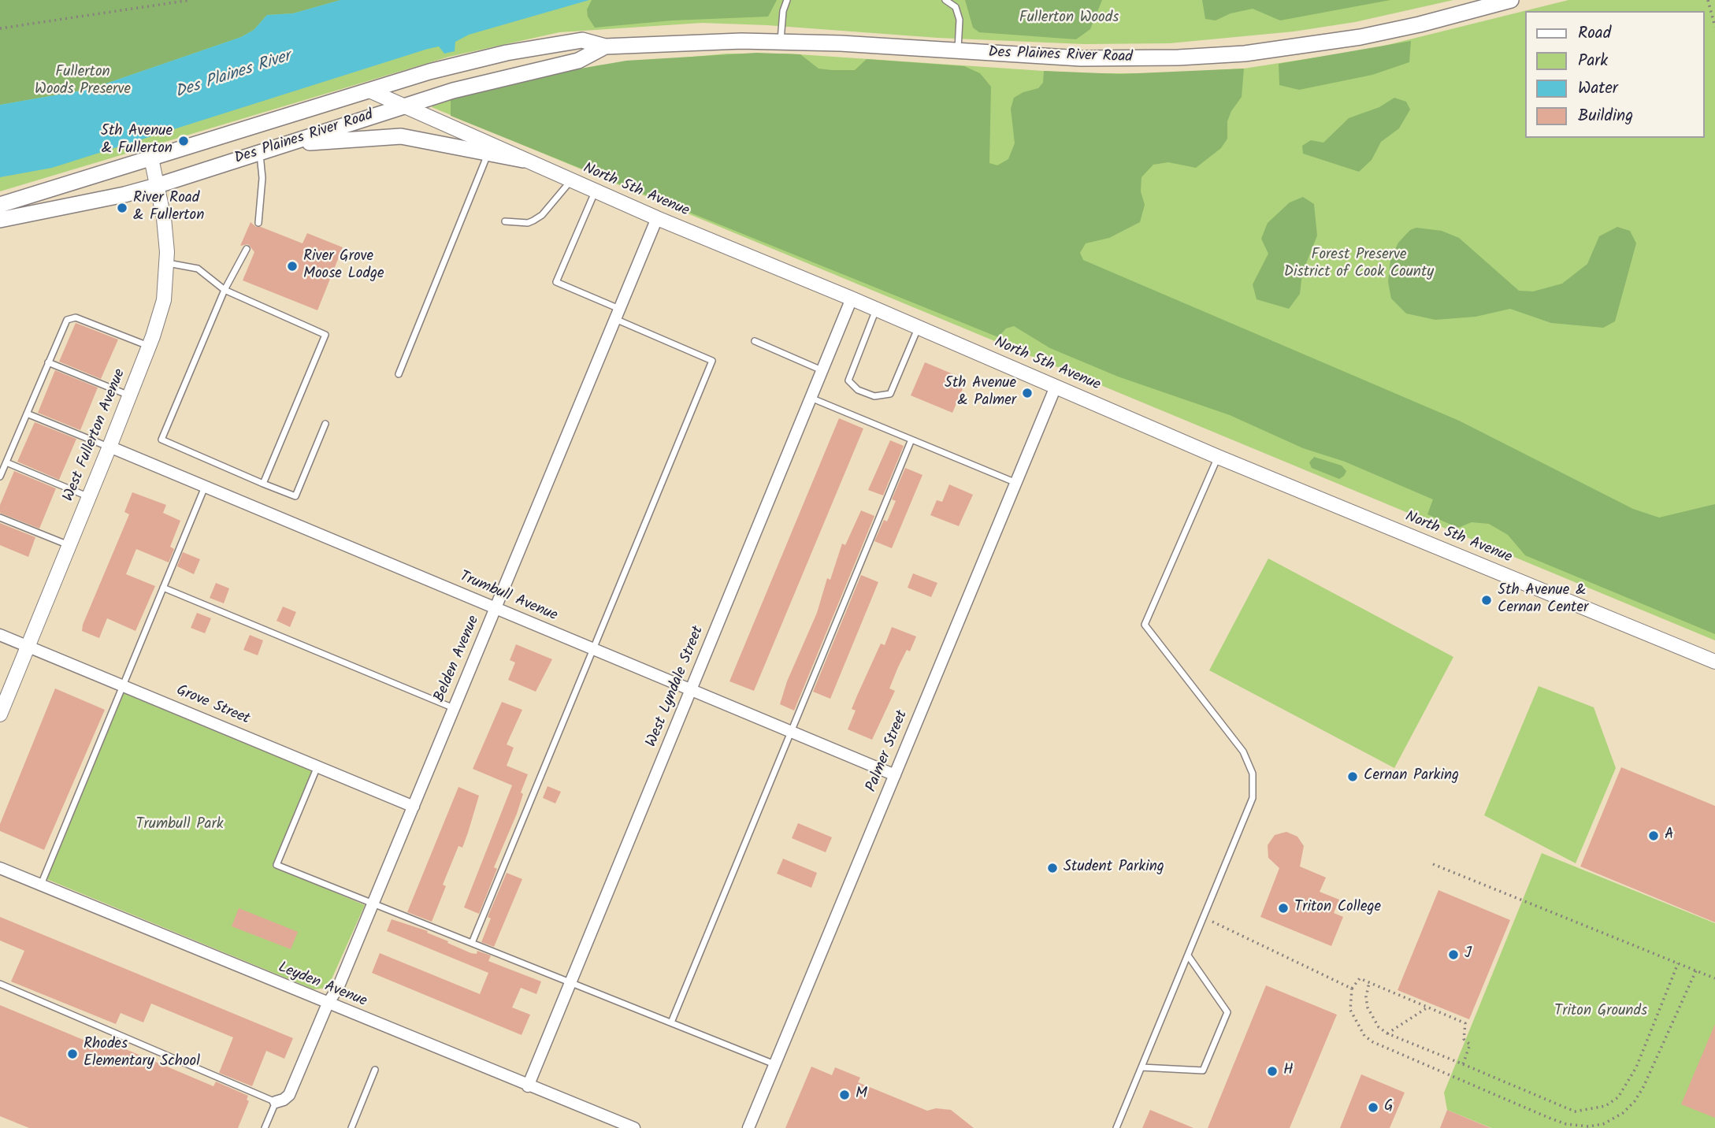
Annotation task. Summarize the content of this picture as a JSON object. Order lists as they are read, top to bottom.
{
  "streets": {
    "main road": ["Des Plaines River Road"],
    "street": [
      "North 5th Avenue",
      "West Fullerton Avenue",
      "Trumbull Avenue",
      "Belden Avenue",
      "West Lyndale Street",
      "Grove Street",
      "Palmer Street",
      "Leyden Avenue"
    ]
  },
  "crossings": [
    ["Des Plaines River Road", "West Fullerton Avenue"],
    ["North 5th Avenue", "Belden Avenue"],
    ["North 5th Avenue", "West Lyndale Street"],
    ["North 5th Avenue", "Palmer Street"],
    ["West Fullerton Avenue", "Trumbull Avenue"],
    ["West Fullerton Avenue", "Grove Street"],
    ["Trumbull Avenue", "Belden Avenue"],
    ["Trumbull Avenue", "West Lyndale Street"],
    ["Trumbull Avenue", "Palmer Street"],
    ["Belden Avenue", "Grove Street"],
    ["Belden Avenue", "Leyden Avenue"],
    ["West Lyndale Street", "Leyden Avenue"]
  ],
  "water": ["Des Plaines River"],
  "parks": [
    "Fullerton Woods",
    "Fullerton Woods Preserve",
    "Forest Preserve District of Cook County",
    "Trumbull Park",
    "Triton Grounds"
  ],
  "places": [
    "5th Avenue & Fullerton",
    "River Road & Fullerton",
    "River Grove Moose Lodge",
    "5th Avenue & Palmer",
    "5th Avenue & Cernan Center",
    "Cernan Parking",
    "A",
    "Student Parking",
    "Triton College",
    "J",
    "Rhodes Elementary School",
    "H",
    "M",
    "G"
  ],
  "legend": [
    "Road",
    "Park",
    "Water",
    "Building"
  ]
}
